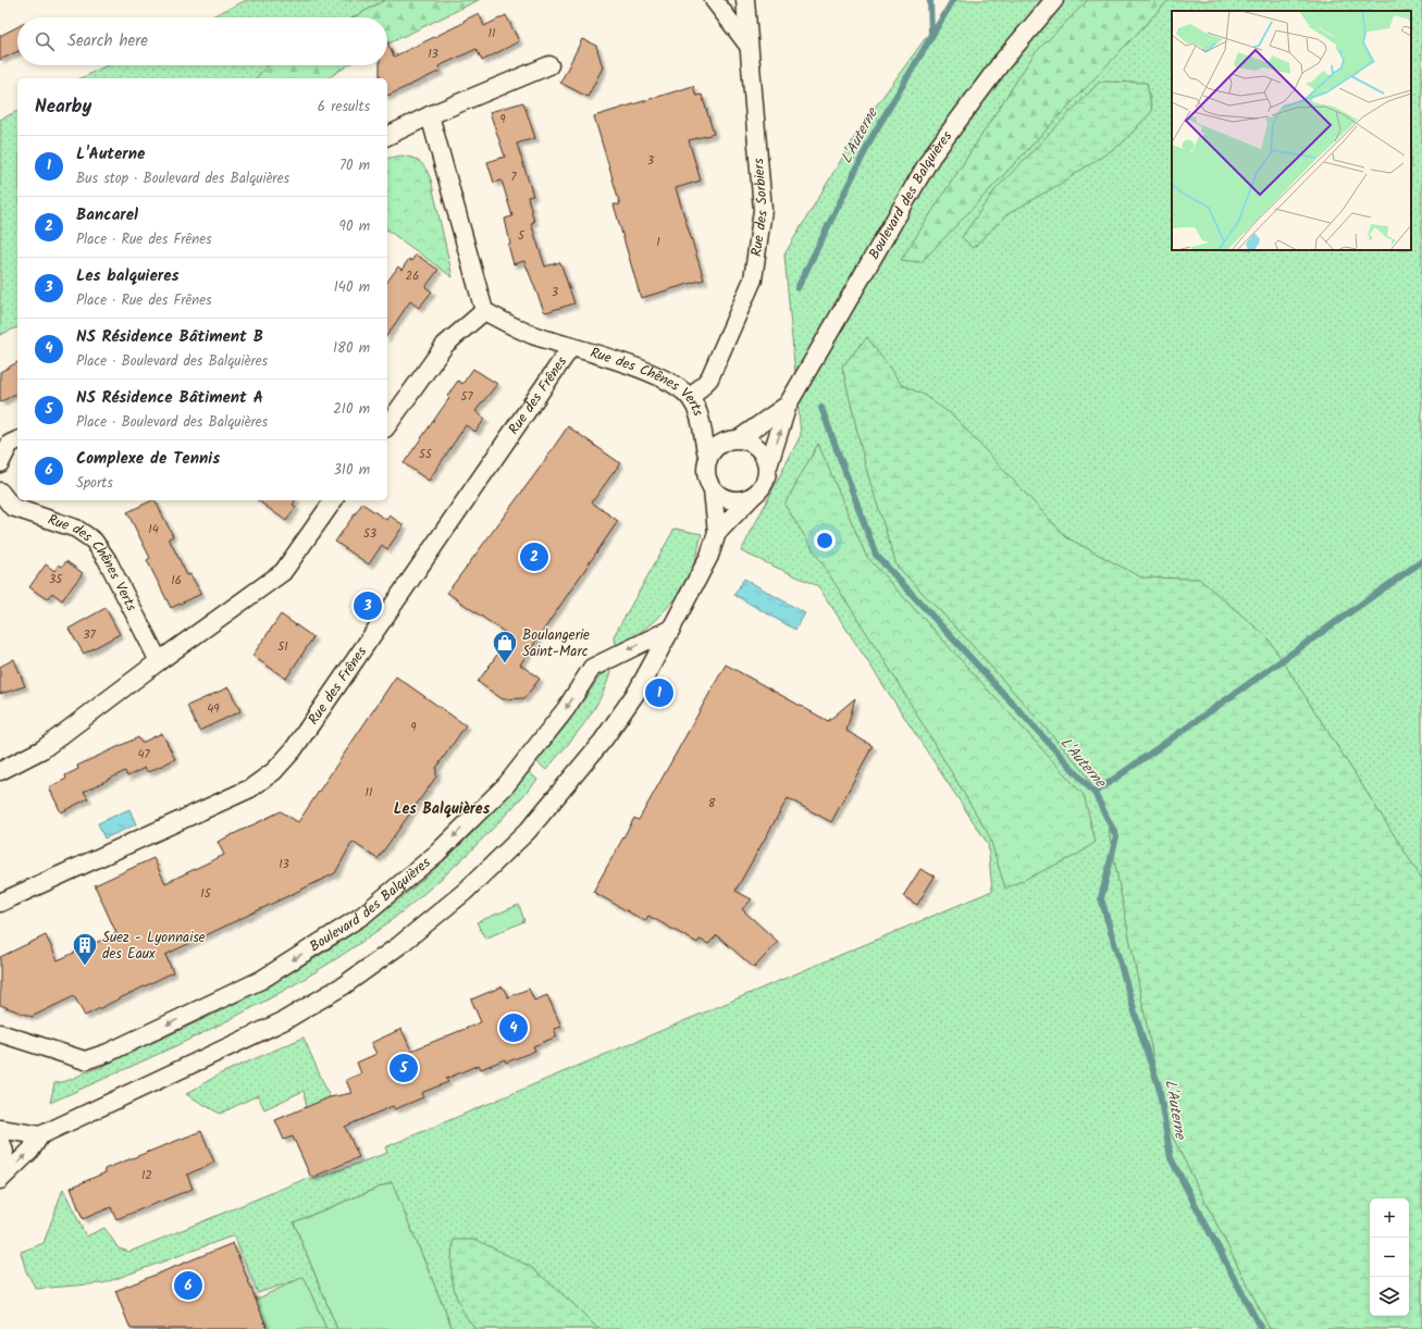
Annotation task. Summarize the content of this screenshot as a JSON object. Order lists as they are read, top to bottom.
{
  "streets": {
    "street": [
      "Boulevard des Balquières",
      "Rue des Sorbiers",
      "Rue des Chênes Verts",
      "Rue des Frênes"
    ]
  },
  "crossings": [
    ["Boulevard des Balquières", "Rue des Chênes Verts"],
    ["Rue des Sorbiers", "Rue des Chênes Verts"],
    ["Rue des Chênes Verts", "Rue des Frênes"]
  ],
  "districts": ["Les Balquières"],
  "water": ["L'Auterne"],
  "places": {
    "shop": ["Boulangerie Saint-Marc"],
    "building": ["Suez - Lyonnaise des Eaux"]
  },
  "house_numbers": [
    "11",
    "13",
    "9",
    "3",
    "7",
    "5",
    "1",
    "26",
    "3",
    "57",
    "55",
    "14",
    "53",
    "35",
    "16",
    "37",
    "51",
    "49",
    "9",
    "47",
    "11",
    "8",
    "13",
    "15",
    "12"
  ],
  "page": {
    "search": "Search here",
    "heading": ["Nearby", "6 results"],
    "list": [
      {
        "mark": "1",
        "name": "L'Auterne",
        "note": "Bus stop · Boulevard des Balquières",
        "value": "70 m"
      },
      {
        "mark": "2",
        "name": "Bancarel",
        "note": "Place · Rue des Frênes",
        "value": "90 m"
      },
      {
        "mark": "3",
        "name": "Les balquieres",
        "note": "Place · Rue des Frênes",
        "value": "140 m"
      },
      {
        "mark": "4",
        "name": "NS Résidence Bâtiment B",
        "note": "Place · Boulevard des Balquières",
        "value": "180 m"
      },
      {
        "mark": "5",
        "name": "NS Résidence Bâtiment A",
        "note": "Place · Boulevard des Balquières",
        "value": "210 m"
      },
      {
        "mark": "6",
        "name": "Complexe de Tennis",
        "note": "Sports",
        "value": "310 m"
      }
    ],
    "pins": [
      "2",
      "3",
      "1",
      "4",
      "5",
      "6"
    ],
    "map_buttons": ["+", "−"]
  }
}
